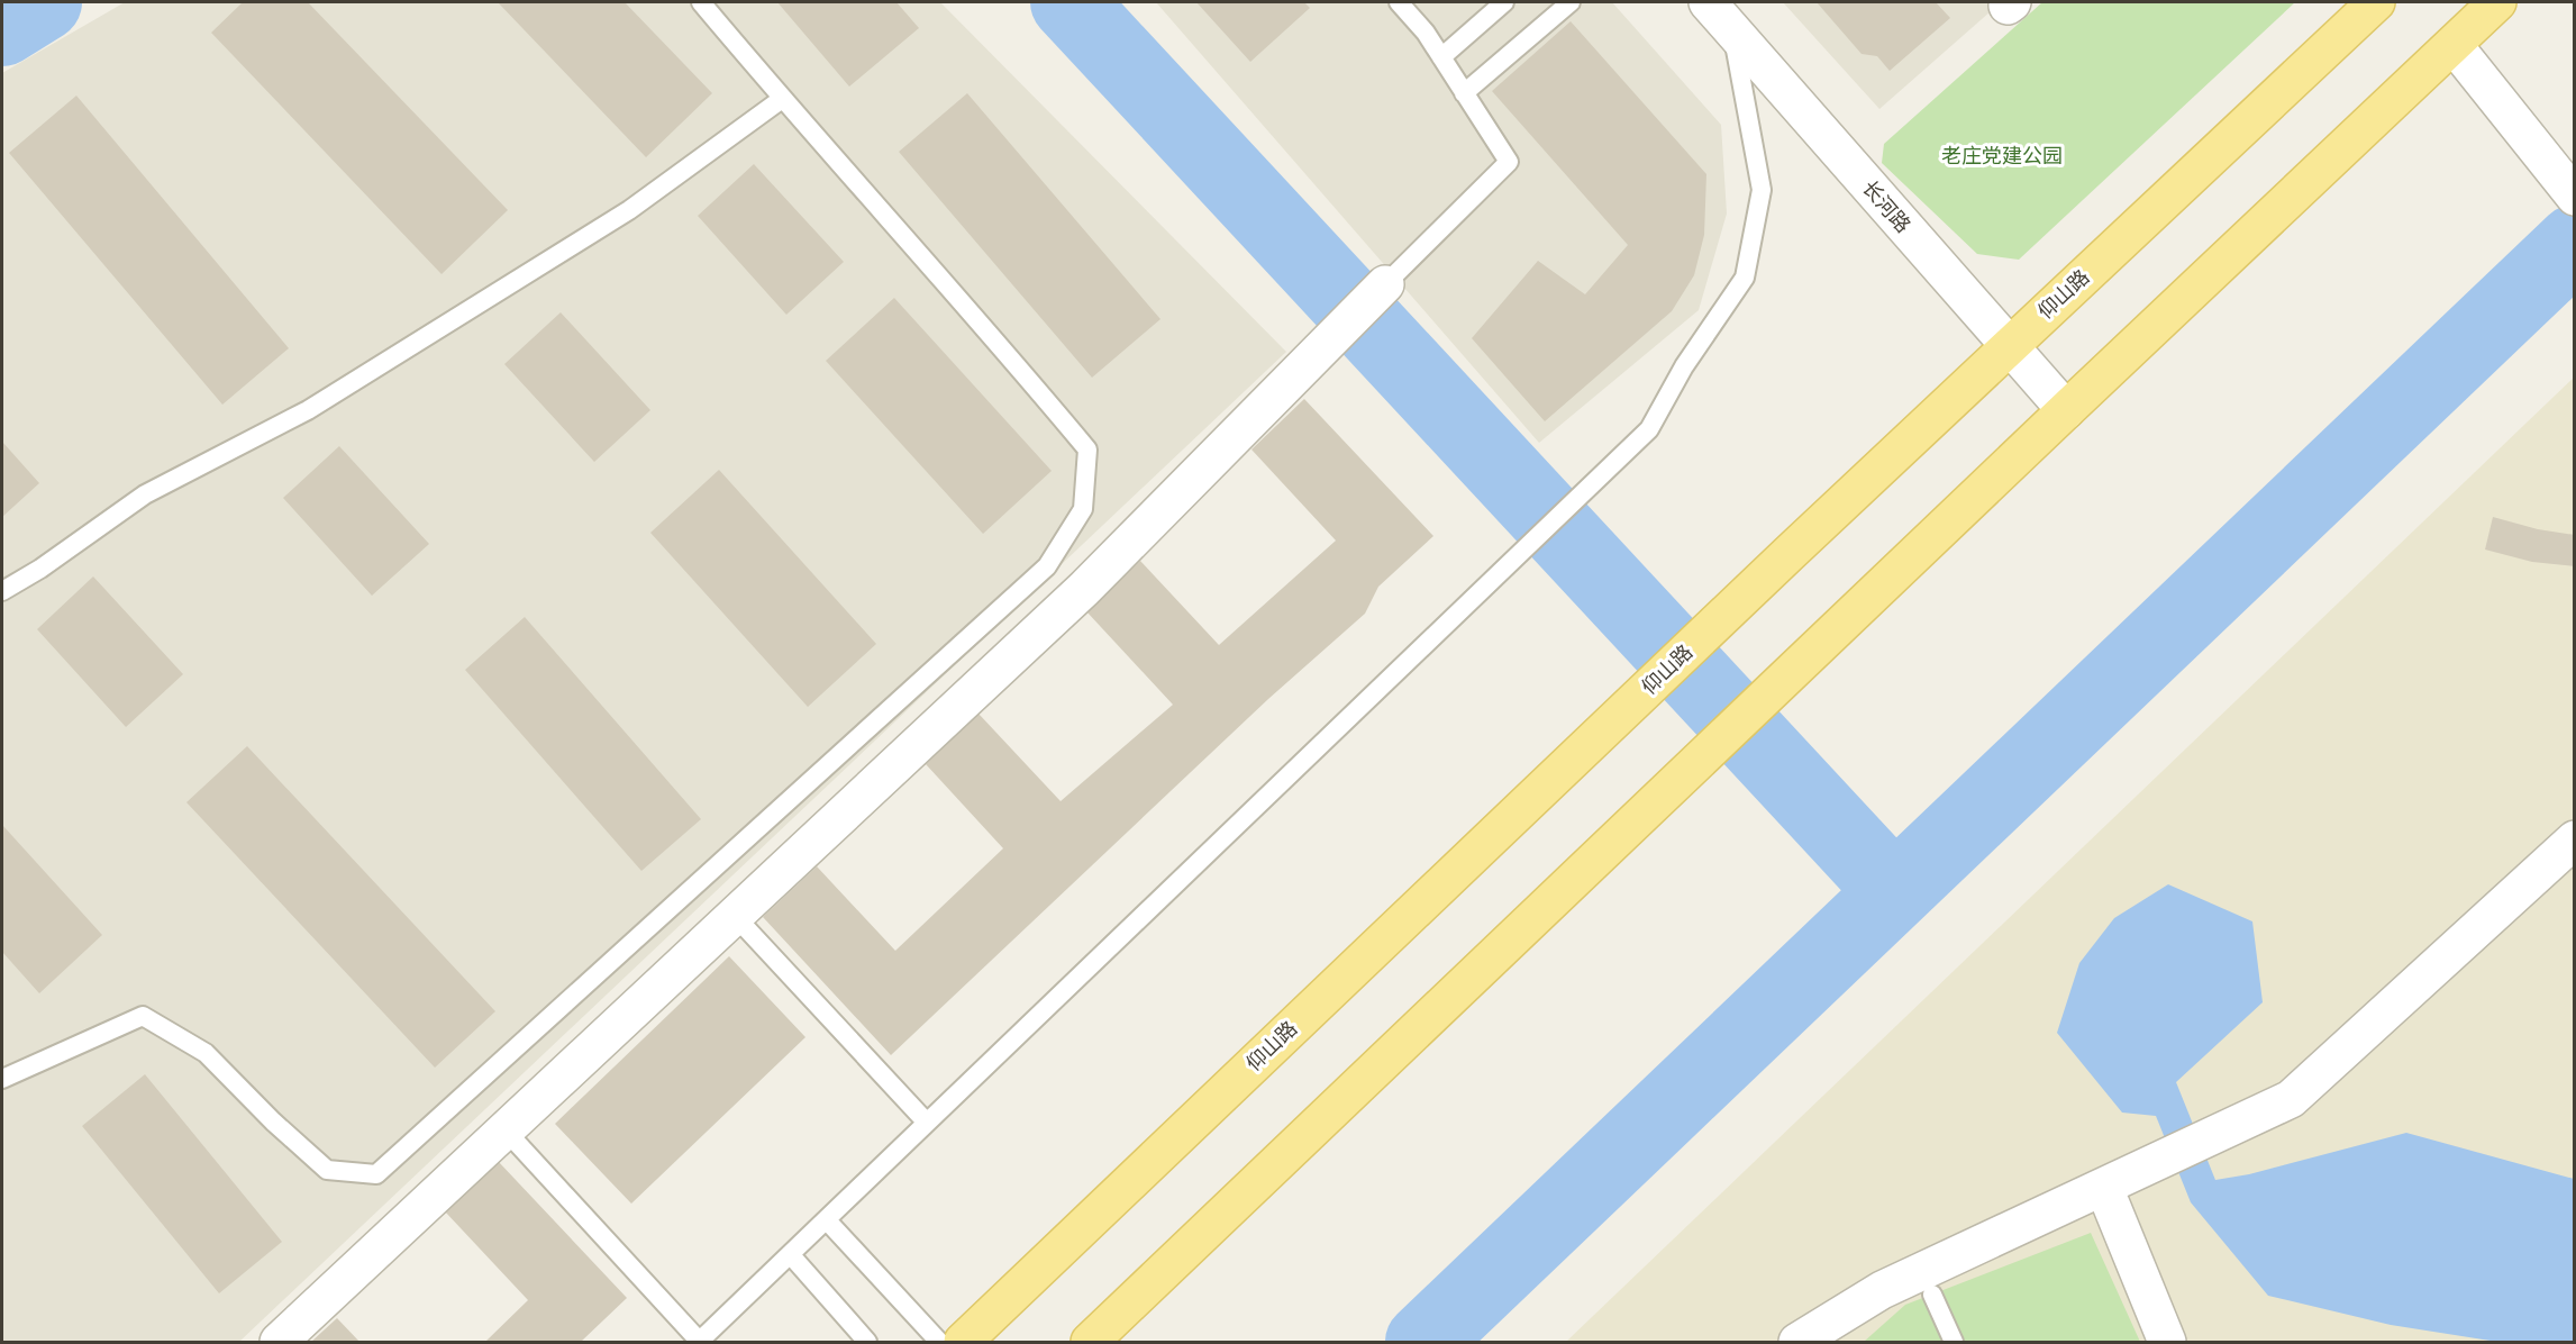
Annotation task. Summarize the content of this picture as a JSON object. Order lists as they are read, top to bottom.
{
  "streets": {
    "main road": ["仰山路"],
    "street": ["长河路"]
  },
  "crossings": [
    ["长河路", "仰山路"]
  ],
  "parks": ["老庄党建公园"]
}
